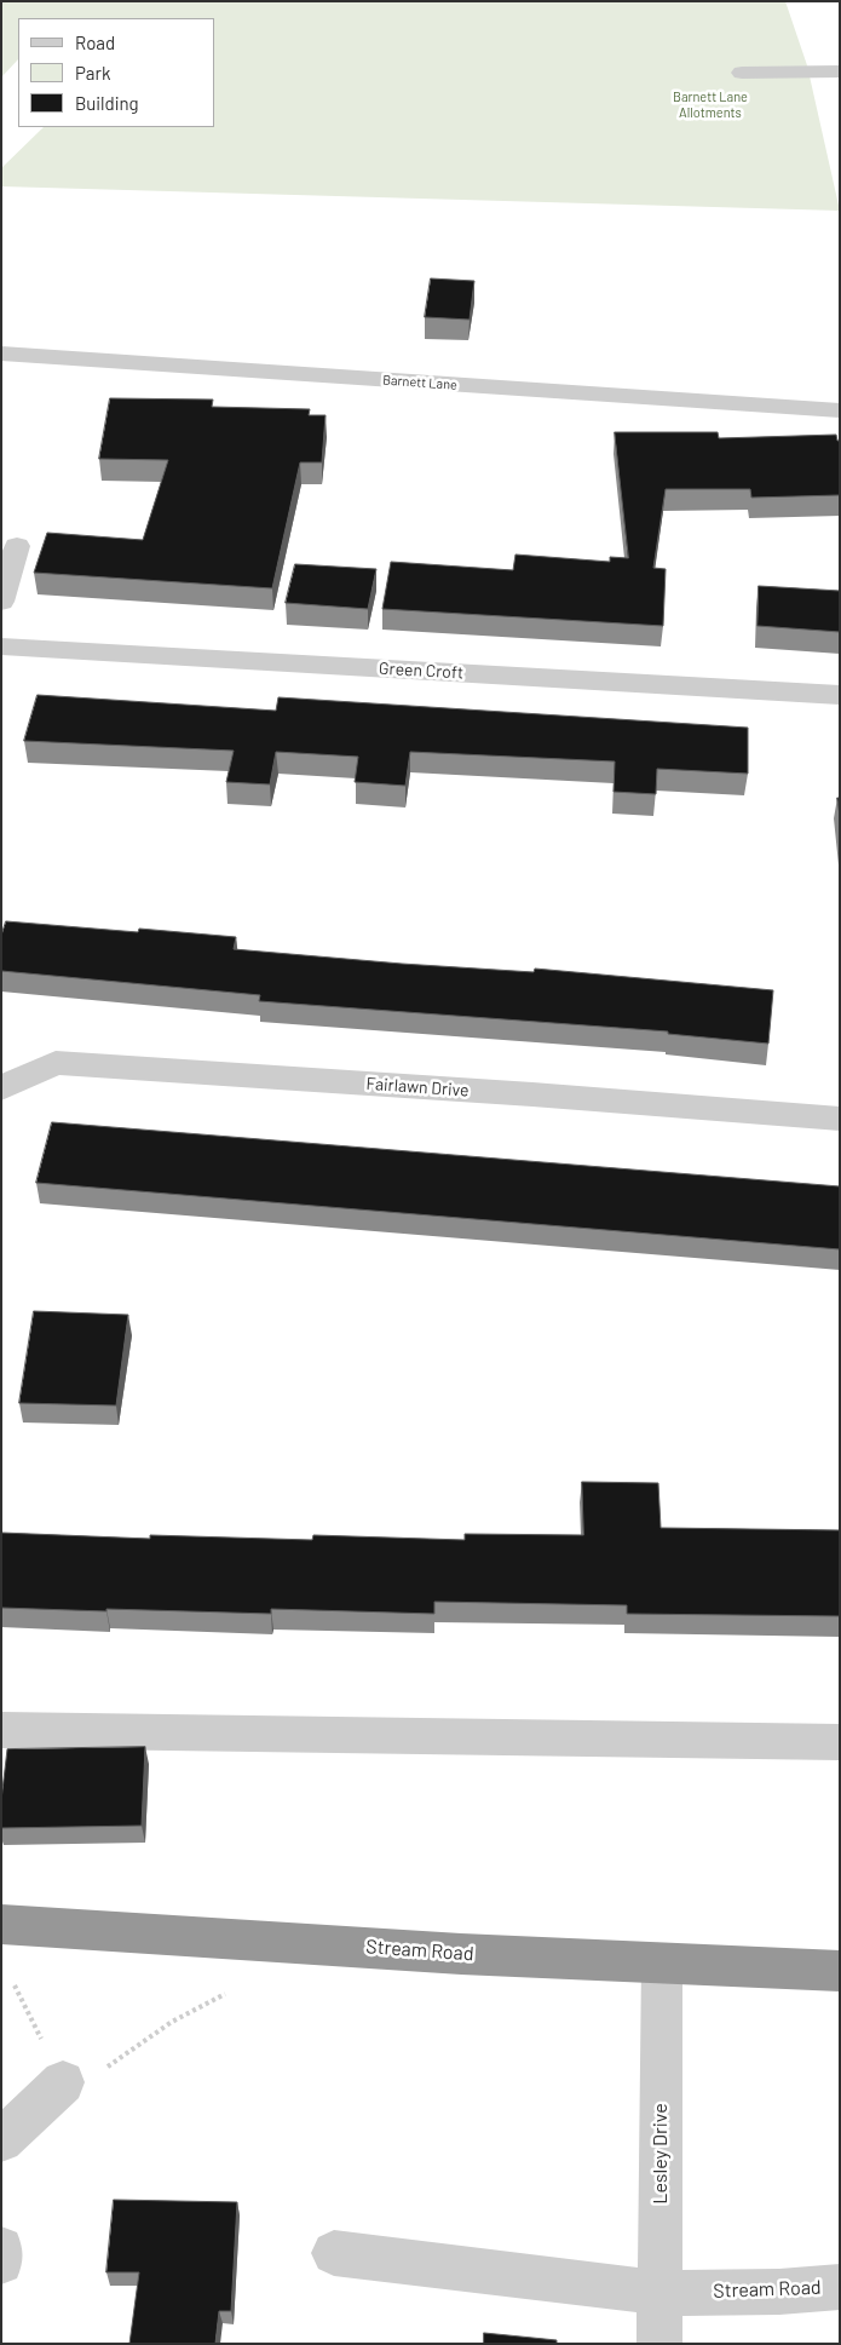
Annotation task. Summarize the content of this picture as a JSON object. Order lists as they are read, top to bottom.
{
  "streets": {
    "highway": ["Stream Road"],
    "street": [
      "Barnett Lane",
      "Green Croft",
      "Fairlawn Drive",
      "Lesley Drive"
    ]
  },
  "crossings": [
    ["Stream Road", "Lesley Drive"]
  ],
  "parks": ["Barnett Lane Allotments"],
  "legend": ["Road", "Park", "Building"]
}
